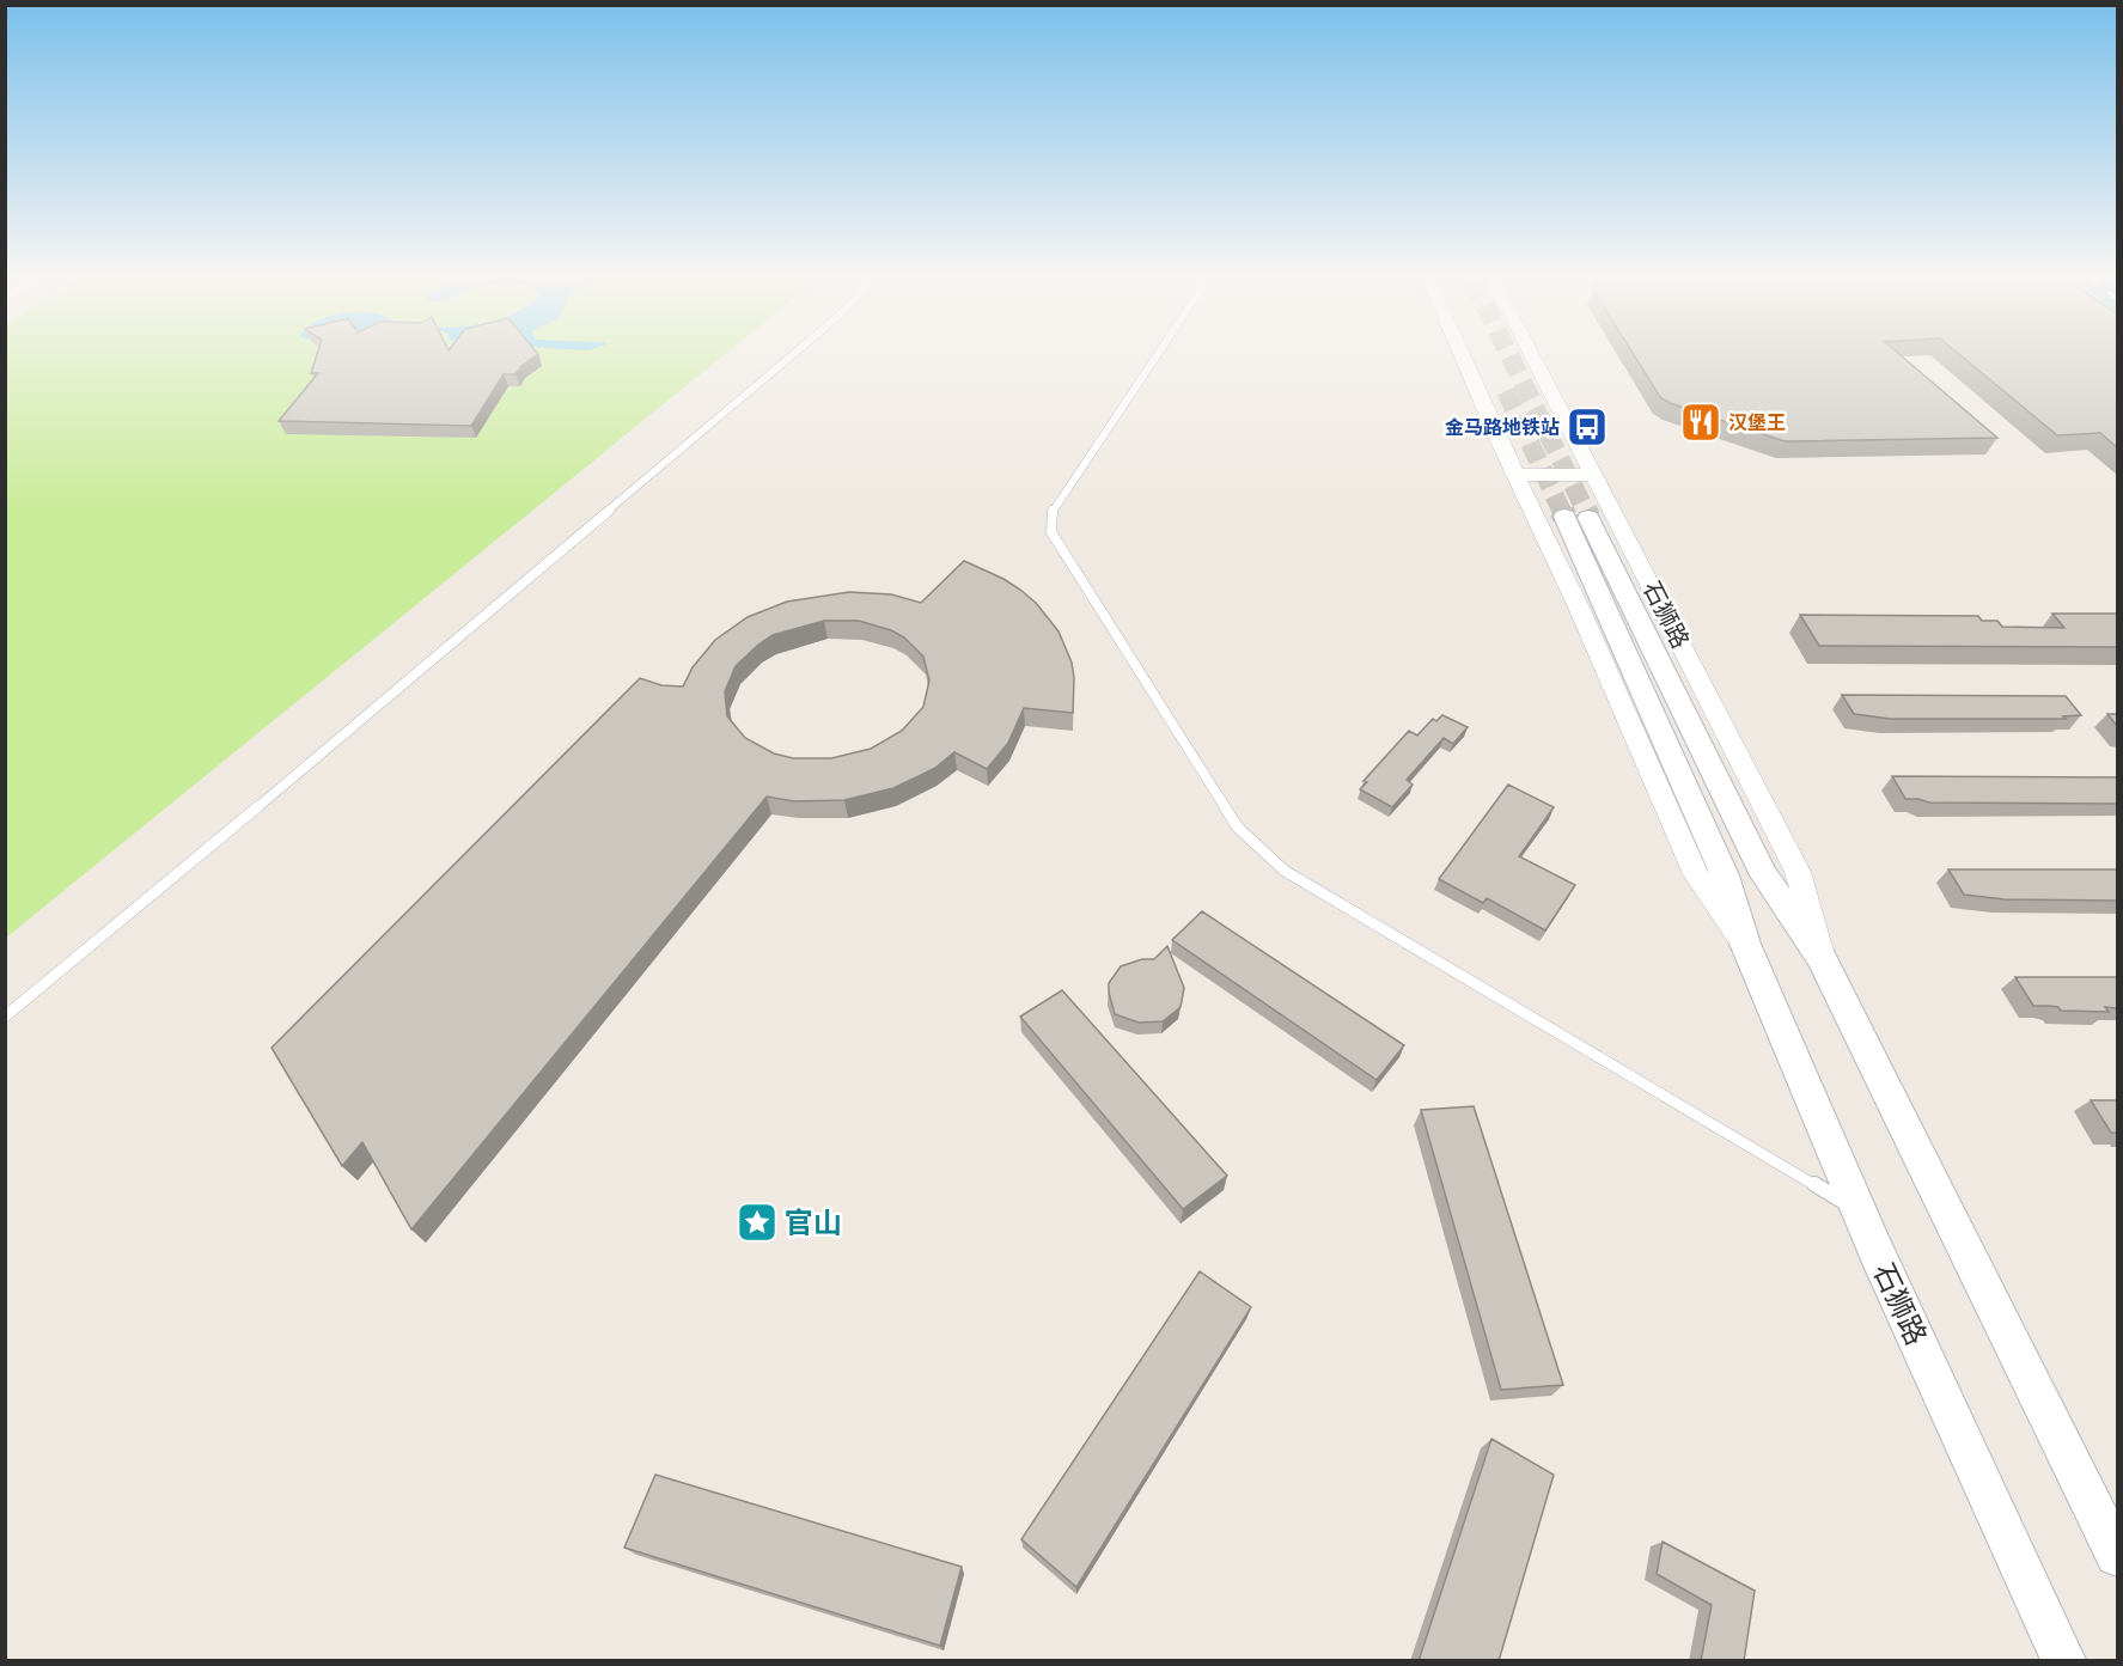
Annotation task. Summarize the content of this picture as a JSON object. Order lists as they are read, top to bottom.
{
  "streets": {
    "main road": ["石狮路"]
  },
  "places": {
    "restaurant": ["汉堡王"],
    "bus stop": ["金马路地铁站"],
    "place": ["官山"]
  }
}
